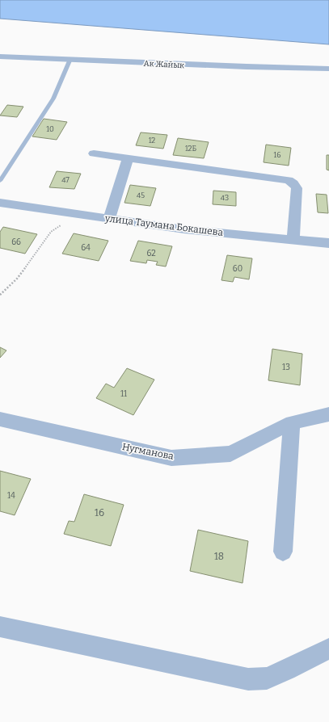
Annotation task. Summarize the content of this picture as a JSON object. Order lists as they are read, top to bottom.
{
  "streets": {
    "street": ["Ак Жайык", "улица Таумана Бокашева", "Нугманова"]
  },
  "house_numbers": [
    "10",
    "12",
    "12Б",
    "16",
    "47",
    "45",
    "43",
    "66",
    "64",
    "62",
    "60",
    "13",
    "11",
    "14",
    "16",
    "18"
  ]
}
